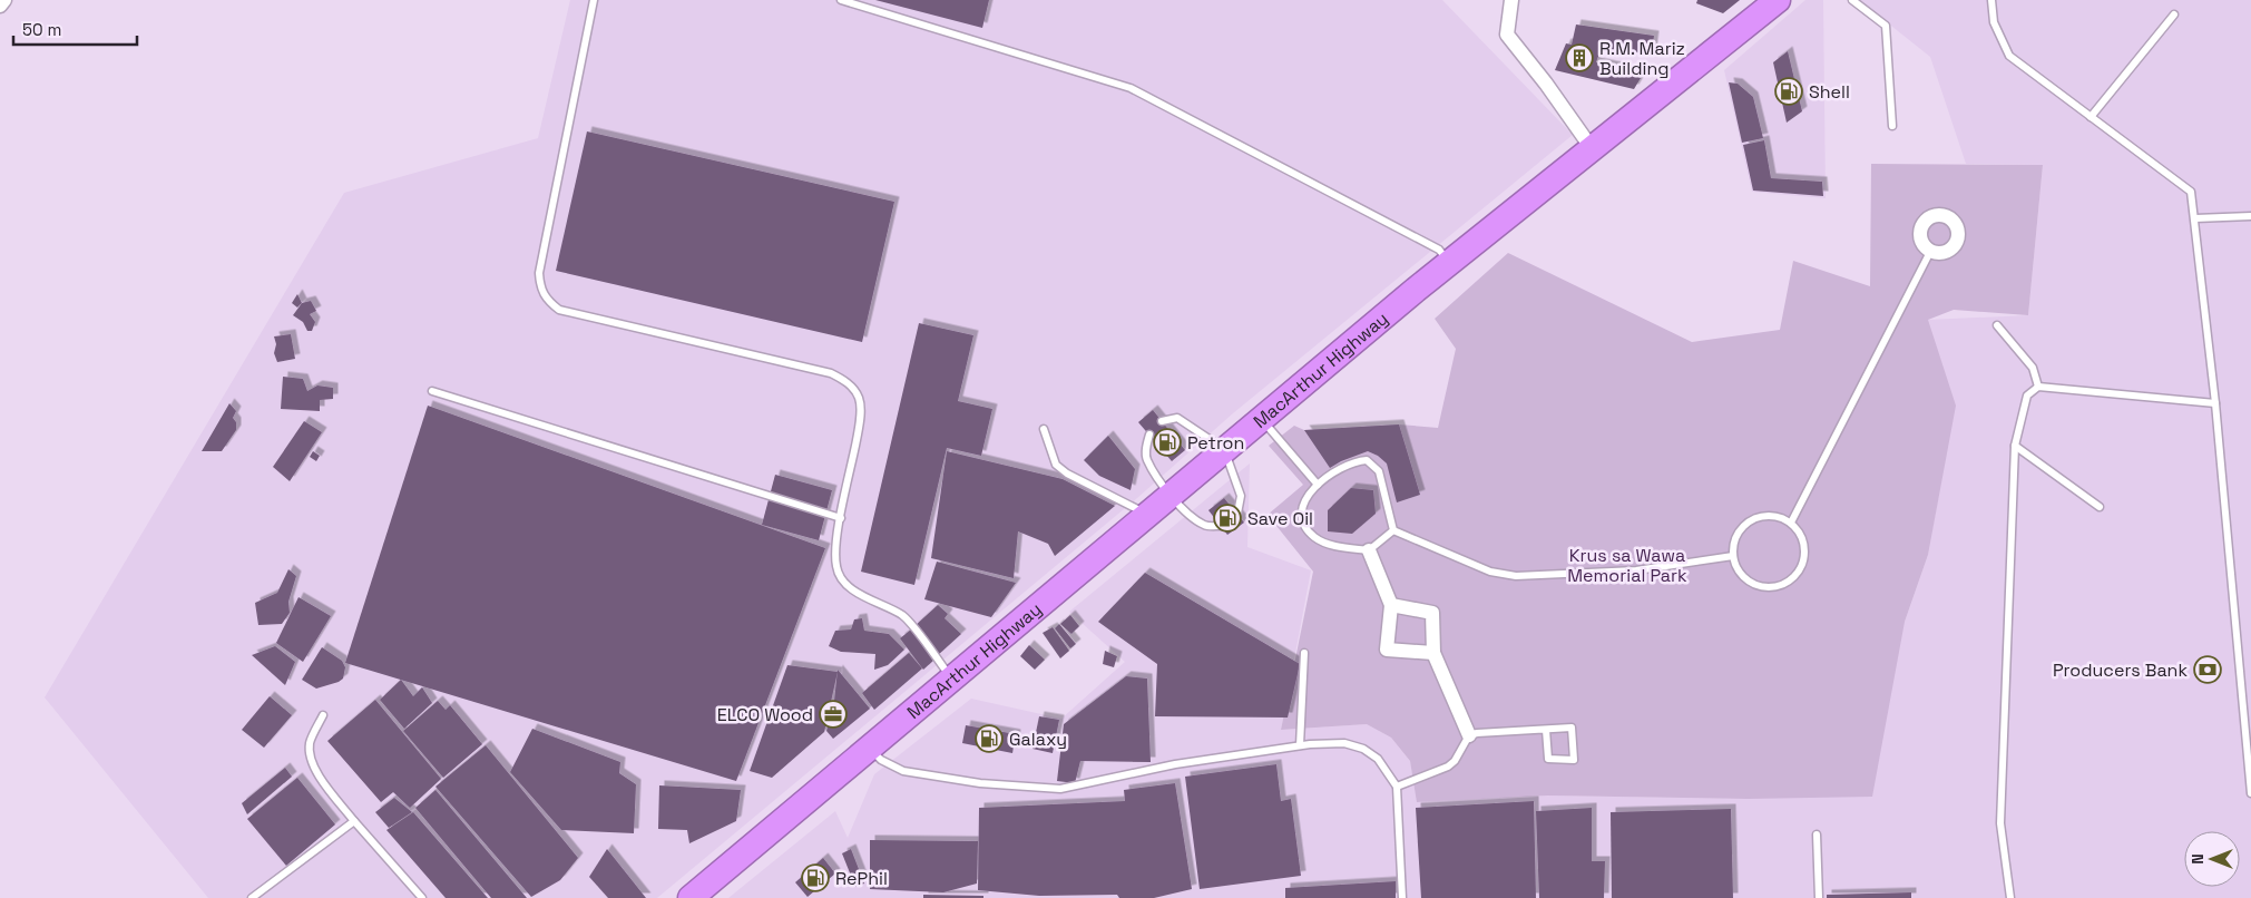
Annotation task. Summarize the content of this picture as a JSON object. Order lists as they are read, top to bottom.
{
  "streets": {
    "highway": ["MacArthur Highway"]
  },
  "parks": ["Krus sa Wawa Memorial Park"],
  "places": {
    "building": ["R.M. Mariz Building"],
    "fuel station": [
      "Shell",
      "Petron",
      "Save Oil",
      "Galaxy",
      "RePhil"
    ],
    "bank": ["Producers Bank"],
    "office": ["ELCO Wood"]
  },
  "scale_bar": "50 m",
  "north": "left"
}
